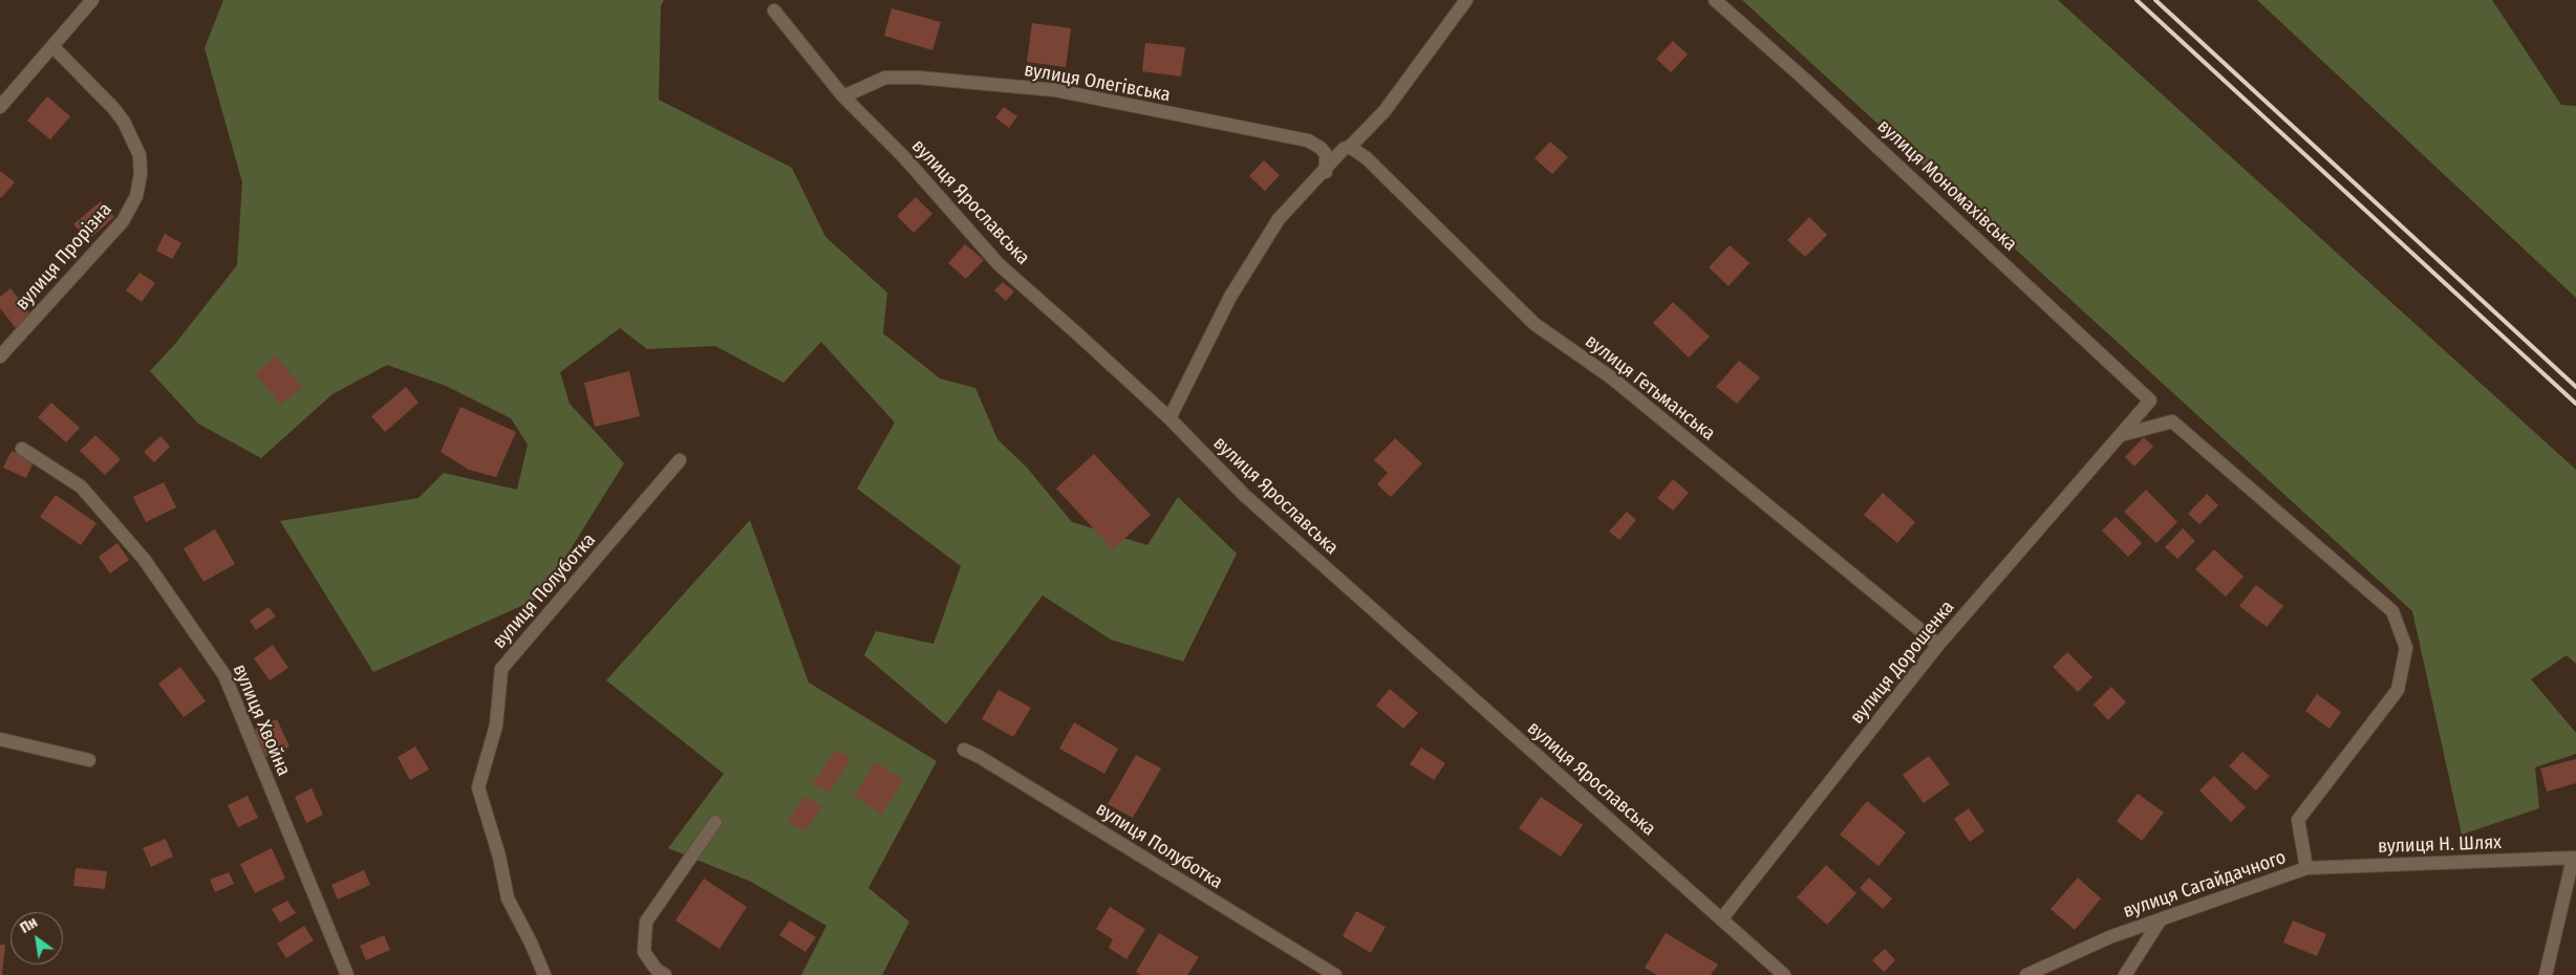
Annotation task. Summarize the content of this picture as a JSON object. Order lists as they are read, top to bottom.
{
  "streets": {
    "street": [
      "вулиця Олегівська",
      "вулиця Мономахівська",
      "вулиця Ярославська",
      "вулиця Прорізна",
      "вулиця Гетьманська",
      "вулиця Полуботка",
      "вулиця Дорошенка",
      "вулиця Хвойна",
      "вулиця Н. Шлях",
      "вулиця Сагайдачного"
    ]
  },
  "crossings": [
    ["вулиця Олегівська", "вулиця Ярославська"],
    ["вулиця Мономахівська", "вулиця Дорошенка"],
    ["вулиця Ярославська", "вулиця Дорошенка"],
    ["вулиця Гетьманська", "вулиця Дорошенка"],
    ["вулиця Дорошенка", "вулиця Сагайдачного"],
    ["вулиця Н. Шлях", "вулиця Сагайдачного"]
  ],
  "north": "top left"
}
